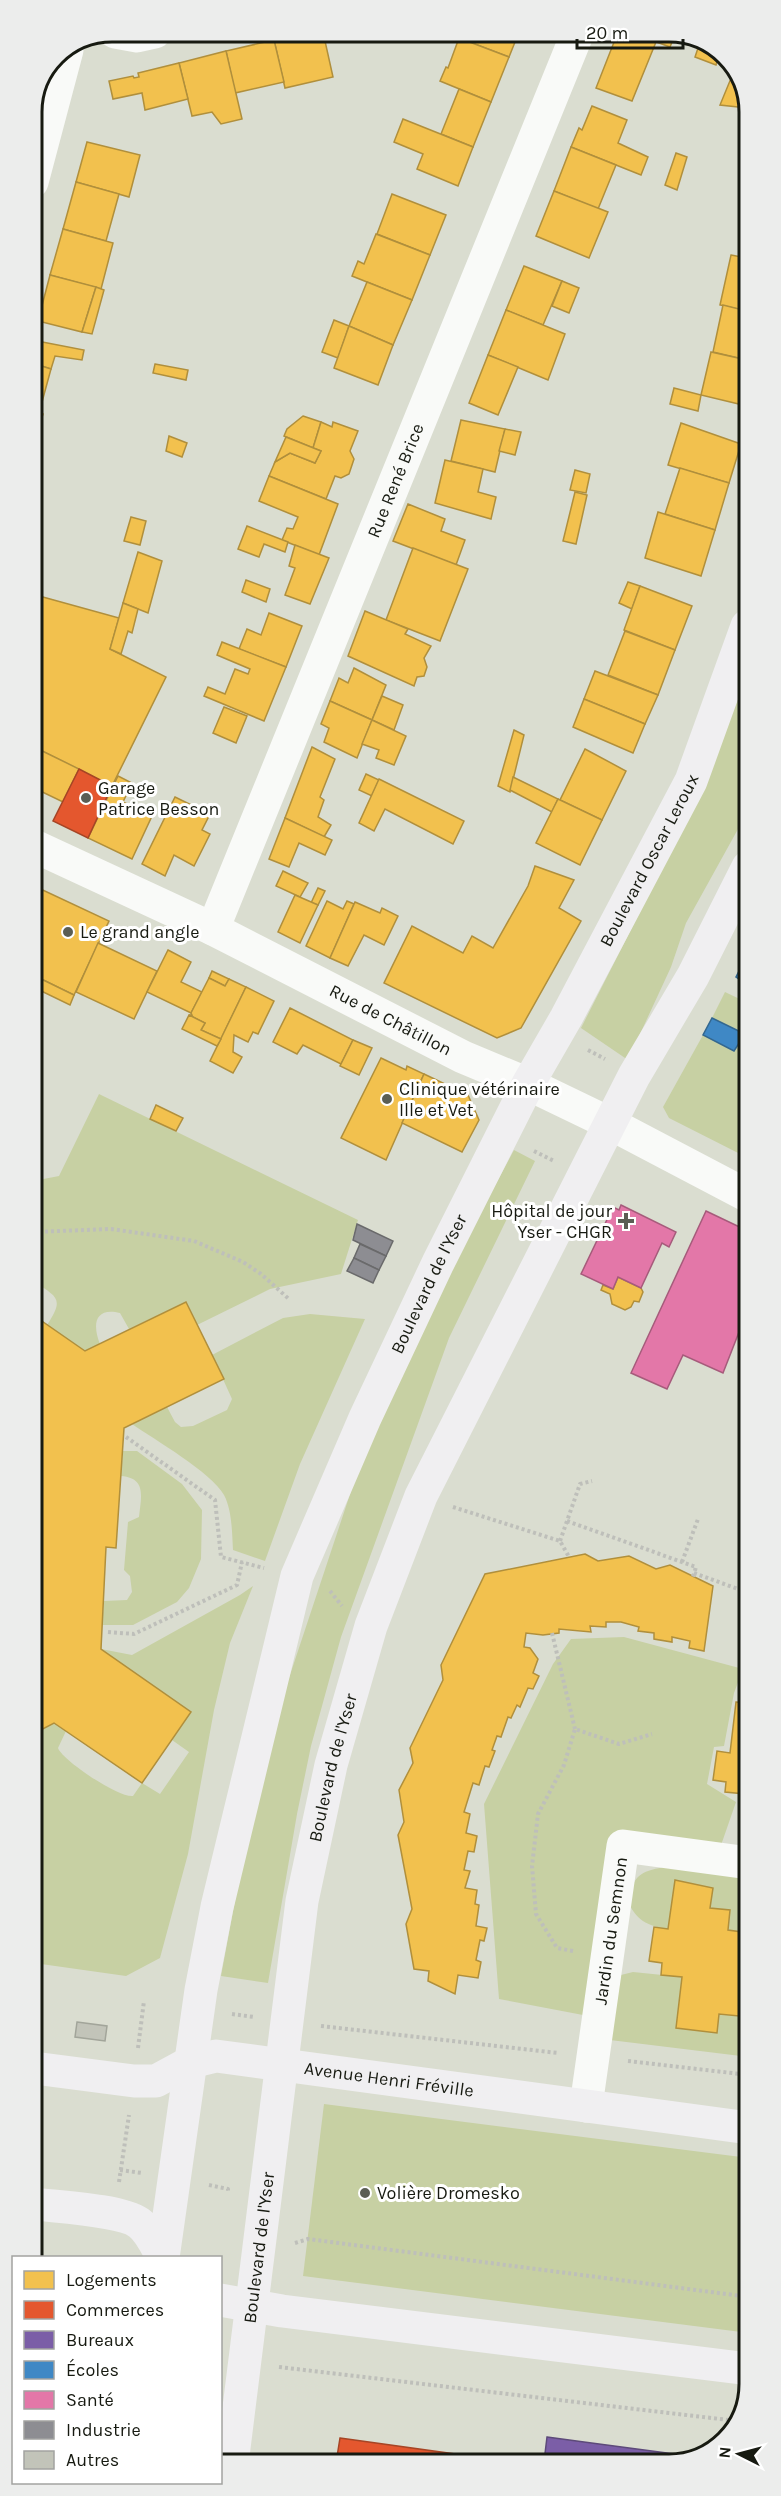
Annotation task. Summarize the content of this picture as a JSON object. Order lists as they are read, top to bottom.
{
  "streets": {
    "main road": ["Boulevard Oscar Leroux", "Boulevard de l'Yser", "Avenue Henri Fréville"],
    "street": ["Rue René Brice", "Rue de Châtillon", "Jardin du Semnon"]
  },
  "crossings": [
    ["Rue René Brice", "Rue de Châtillon"],
    ["Boulevard Oscar Leroux", "Rue de Châtillon"],
    ["Boulevard Oscar Leroux", "Boulevard de l'Yser"],
    ["Rue de Châtillon", "Boulevard de l'Yser"],
    ["Boulevard de l'Yser", "Avenue Henri Fréville"],
    ["Jardin du Semnon", "Avenue Henri Fréville"]
  ],
  "places": {
    "other": [
      "Garage Patrice Besson",
      "Le grand angle",
      "Clinique vétérinaire Ille et Vet",
      "Volière Dromesko"
    ],
    "health": ["Hôpital de jour Yser - CHGR"]
  },
  "legend": [
    "Logements",
    "Commerces",
    "Bureaux",
    "Écoles",
    "Santé",
    "Industrie",
    "Autres"
  ],
  "scale_bar": "20 m",
  "north": "left"
}
